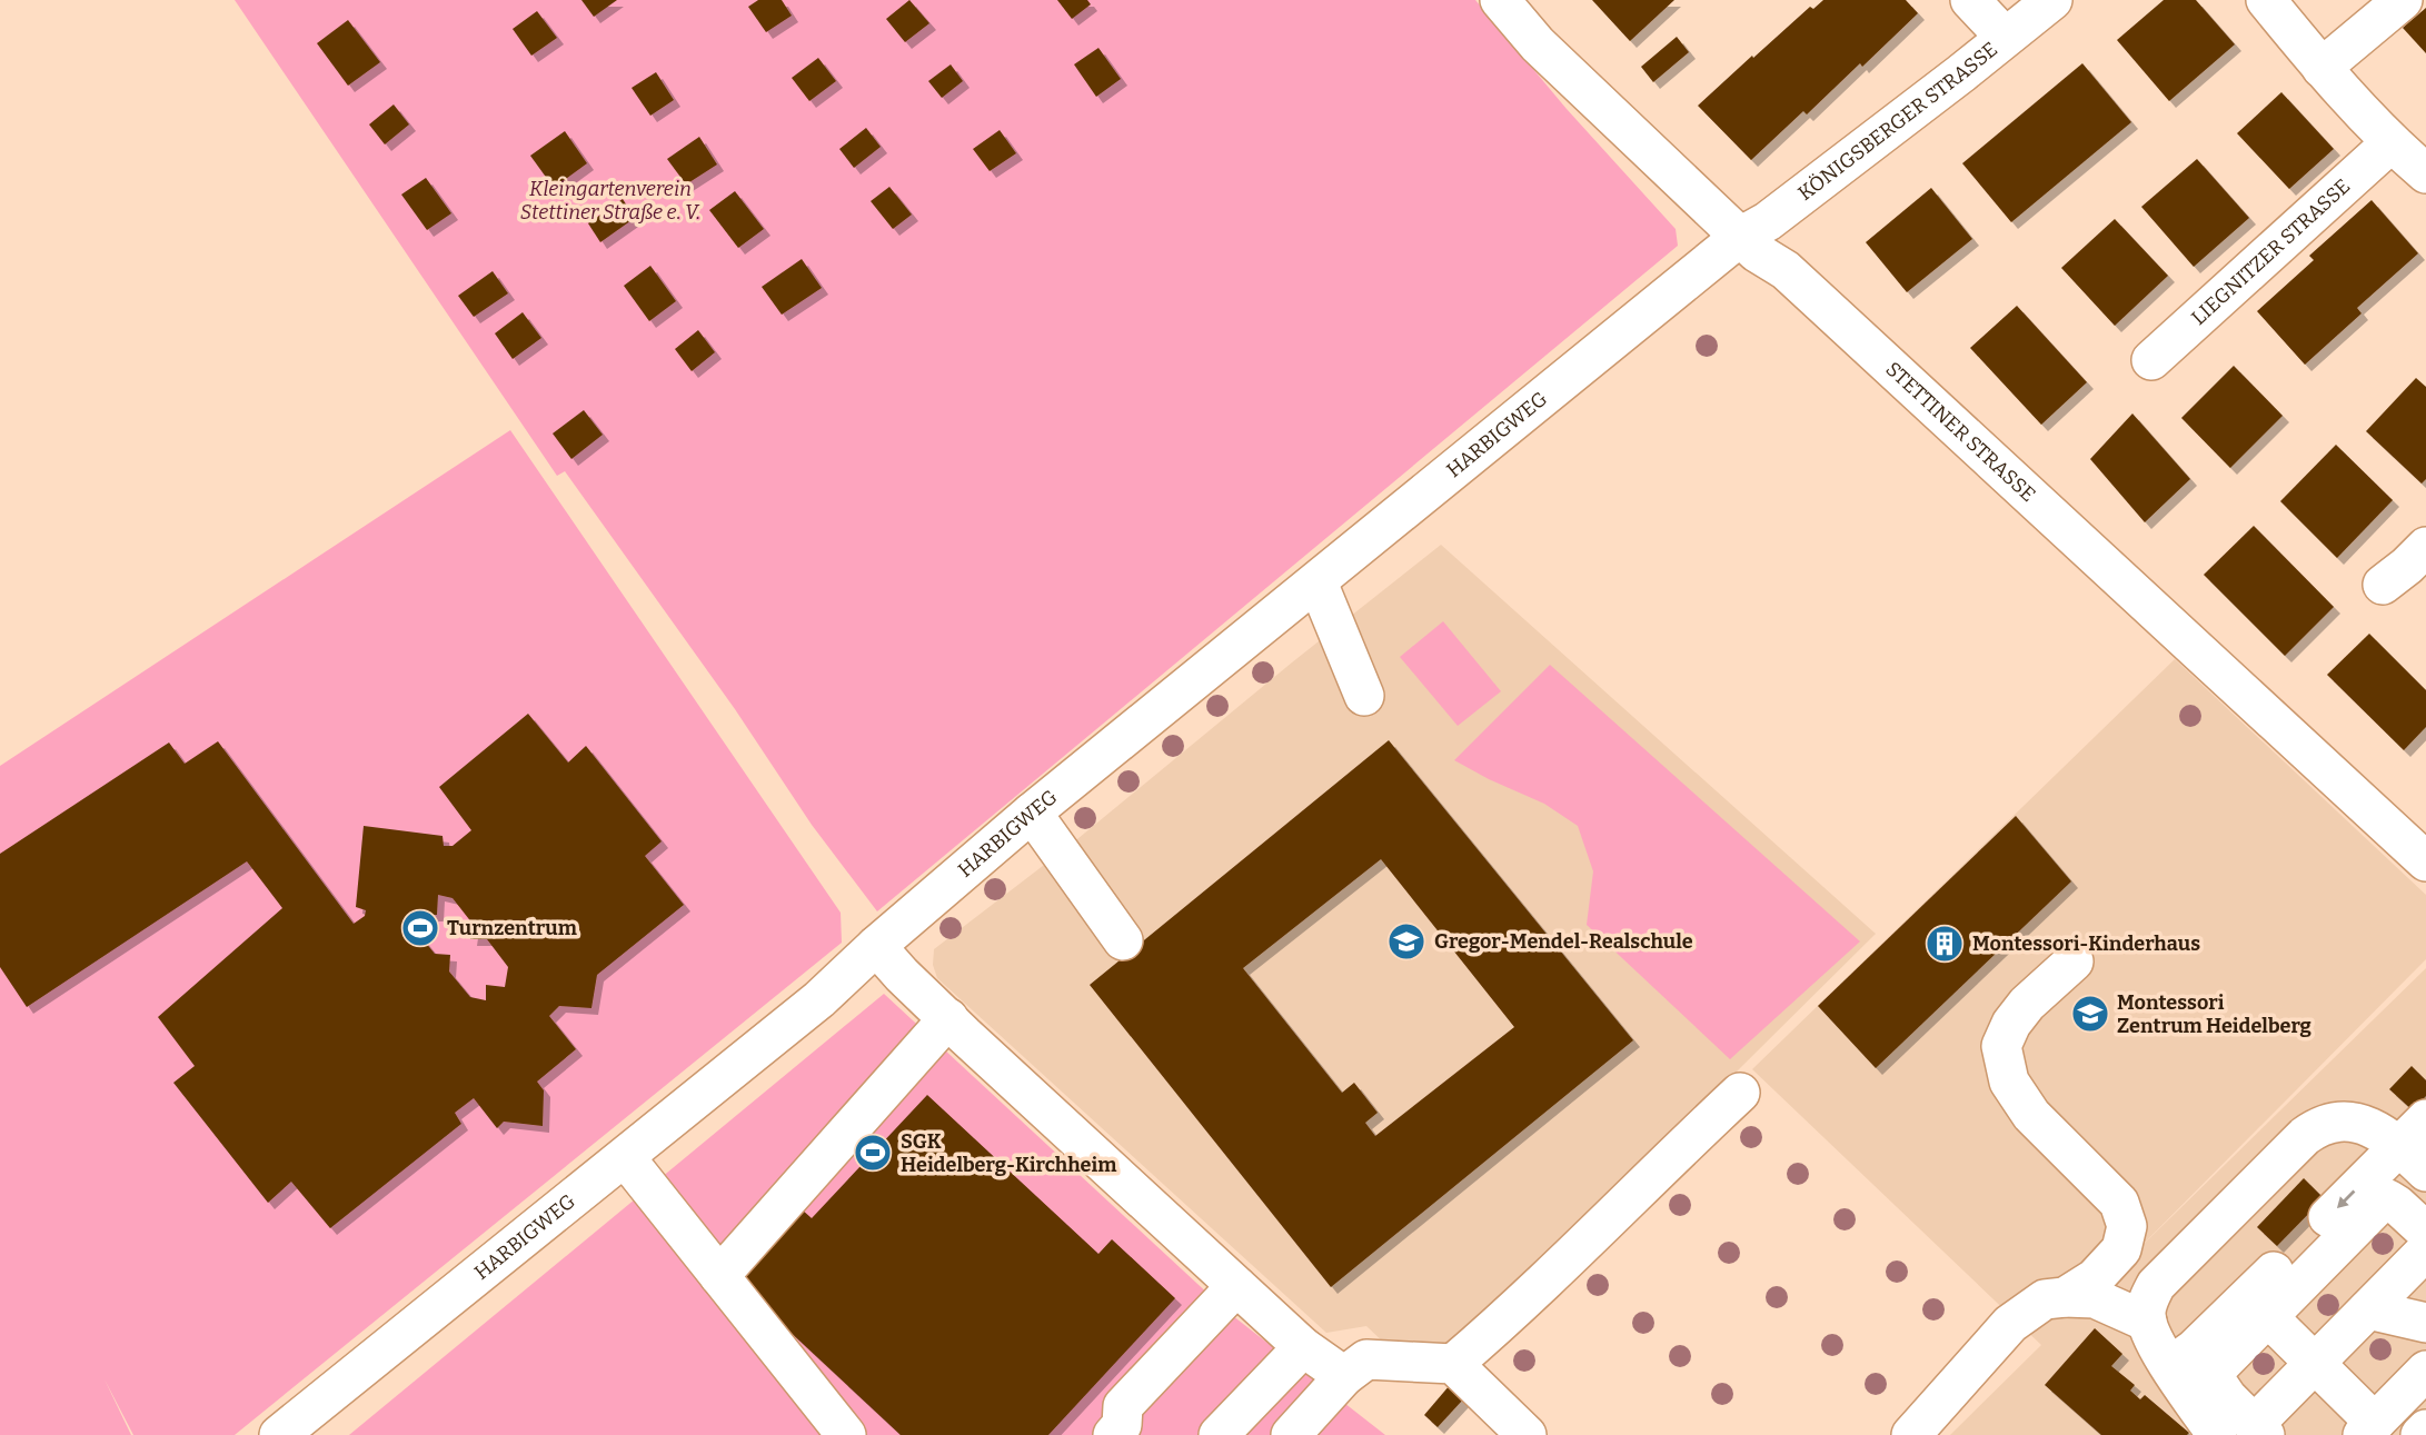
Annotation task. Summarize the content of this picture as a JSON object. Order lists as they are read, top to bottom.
{
  "streets": {
    "street": [
      "KÖNIGSBERGER STRASSE",
      "LIEGNITZER STRASSE",
      "STETTINER STRASSE",
      "HARBIGWEG"
    ]
  },
  "crossings": [
    ["KÖNIGSBERGER STRASSE", "STETTINER STRASSE"],
    ["KÖNIGSBERGER STRASSE", "HARBIGWEG"],
    ["STETTINER STRASSE", "HARBIGWEG"]
  ],
  "parks": ["Kleingartenverein Stettiner Straße e. V."],
  "places": {
    "sports": ["Turnzentrum", "SGK Heidelberg-Kirchheim"],
    "school or university": ["Gregor-Mendel-Realschule", "Montessori Zentrum Heidelberg"],
    "building": ["Montessori-Kinderhaus"]
  }
}
